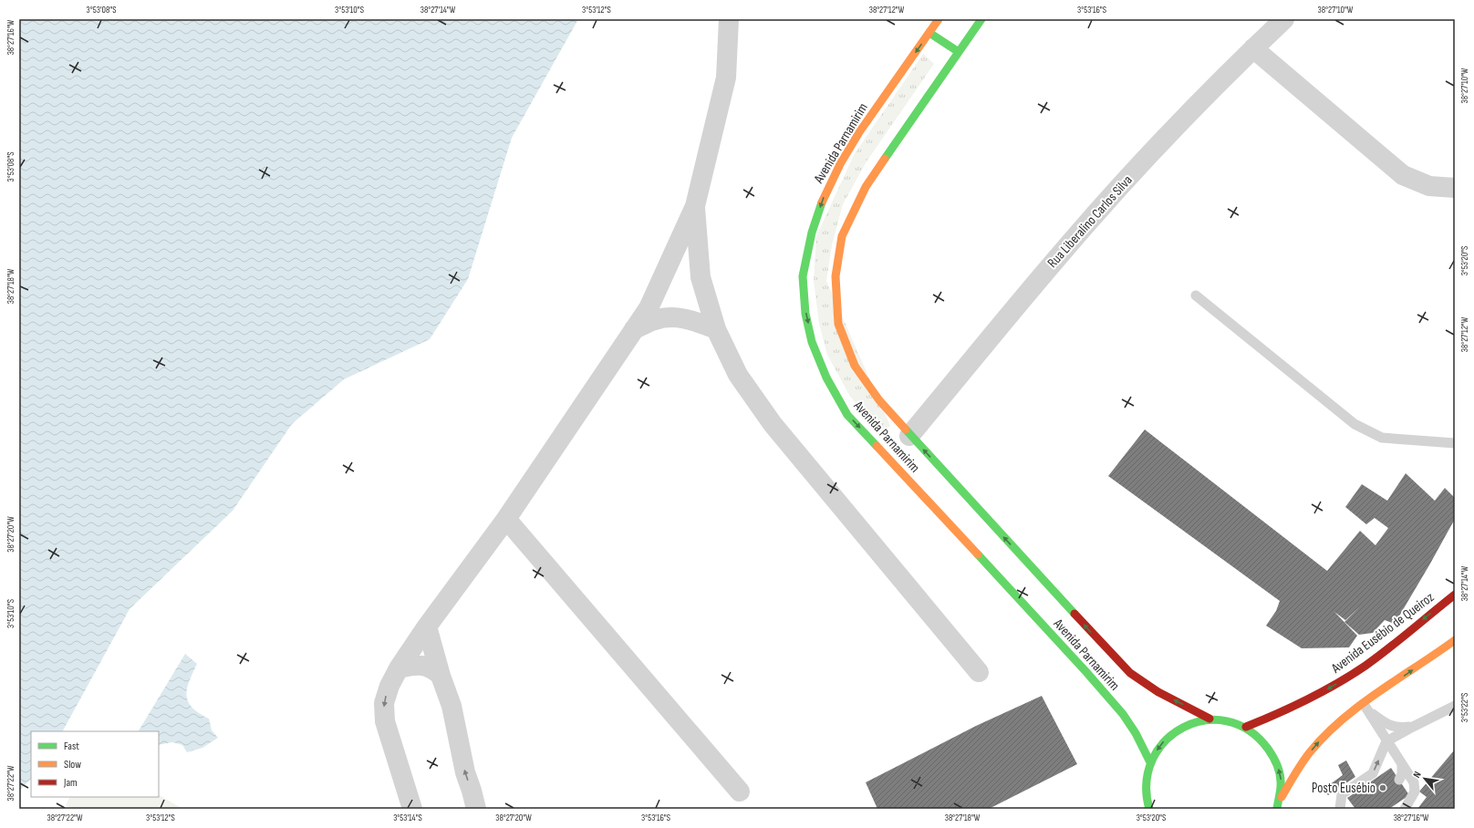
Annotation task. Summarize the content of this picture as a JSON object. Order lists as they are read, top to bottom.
{
  "streets": {
    "street": ["Avenida Parnamirim", "Rua Liberalino Carlos Silva", "Avenida Eusébio de Queiroz"]
  },
  "crossings": [
    ["Avenida Parnamirim", "Rua Liberalino Carlos Silva"]
  ],
  "places": ["Posto Eusébio"],
  "legend": ["Fast", "Slow", "Jam"],
  "north": "top left",
  "coordinates": [
    "3°53'08\"S",
    "3°53'10\"S",
    "38°27'14\"W",
    "3°53'12\"S",
    "38°27'12\"W",
    "3°53'16\"S",
    "38°27'10\"W",
    "38°27'16\"W",
    "3°53'20\"S",
    "38°27'18\"W",
    "38°27'20\"W",
    "3°53'22\"S",
    "38°27'22\"W",
    "3°53'14\"S"
  ]
}
